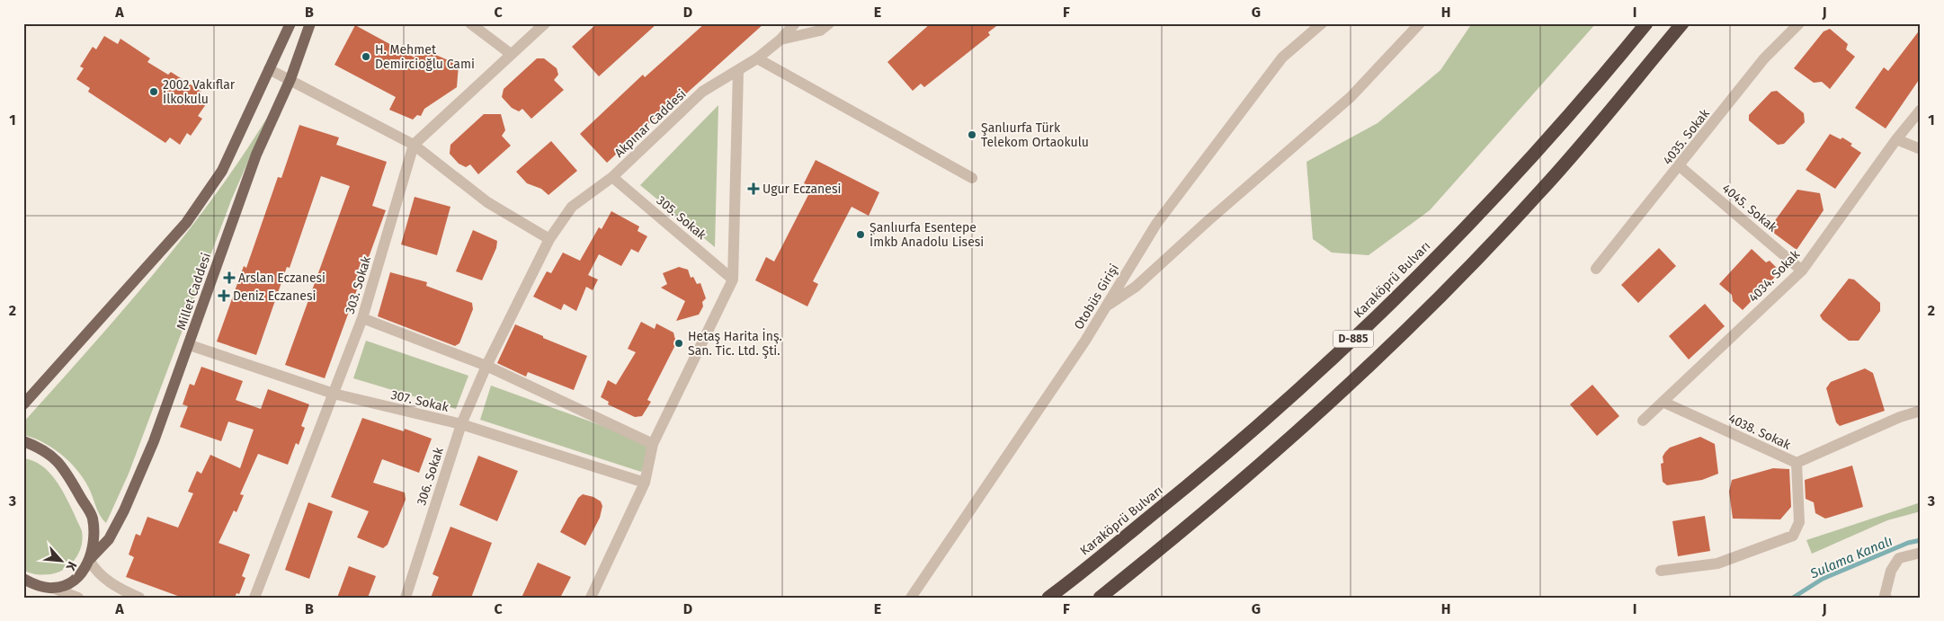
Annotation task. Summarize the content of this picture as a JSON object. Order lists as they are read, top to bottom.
{
  "streets": {
    "highway": ["Karaköprü Bulvarı", "D-885"],
    "main road": ["Millet Caddesi"],
    "street": [
      "Akpınar Caddesi",
      "4035. Sokak",
      "4045. Sokak",
      "305. Sokak",
      "4034. Sokak",
      "303. Sokak",
      "Otobüs Girişi",
      "307. Sokak",
      "4038. Sokak",
      "306. Sokak"
    ]
  },
  "crossings": [
    ["Akpınar Caddesi", "305. Sokak"],
    ["Akpınar Caddesi", "306. Sokak"],
    ["4035. Sokak", "4045. Sokak"],
    ["4045. Sokak", "4034. Sokak"],
    ["4034. Sokak", "4038. Sokak"],
    ["Karaköprü Bulvarı", "D-885"],
    ["303. Sokak", "307. Sokak"],
    ["Millet Caddesi", "307. Sokak"],
    ["307. Sokak", "306. Sokak"]
  ],
  "water": ["Sulama Kanalı"],
  "places": {
    "other": [
      "H. Mehmet Demircioğlu Cami",
      "2002 Vakıflar İlkokulu",
      "Şanlıurfa Türk Telekom Ortaokulu",
      "Şanlıurfa Esentepe İmkb Anadolu Lisesi",
      "Hetaş Harita İnş. San. Tic. Ltd. Şti."
    ],
    "health": ["Ugur Eczanesi", "Arslan Eczanesi", "Deniz Eczanesi"]
  },
  "north": "bottom right",
  "grid": {
    "columns": [
      "A",
      "B",
      "C",
      "D",
      "E",
      "F",
      "G",
      "H",
      "I",
      "J"
    ],
    "rows": ["1", "2", "3"]
  }
}
